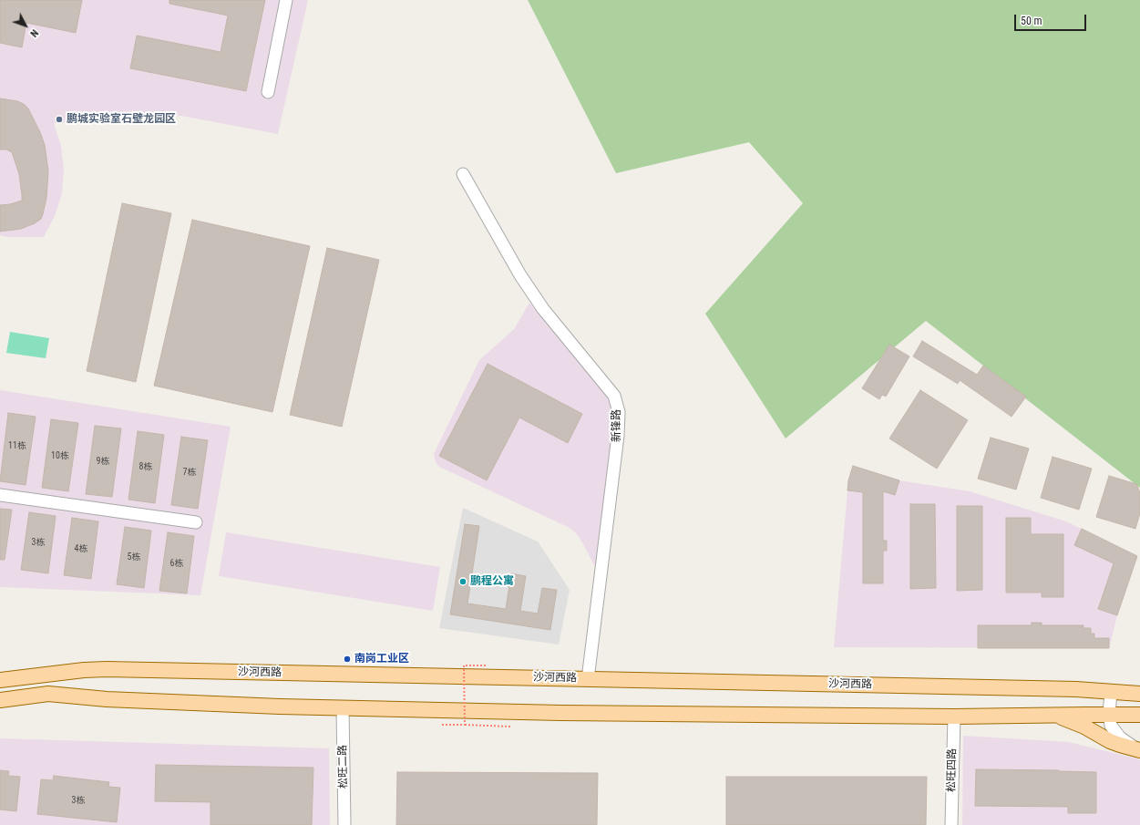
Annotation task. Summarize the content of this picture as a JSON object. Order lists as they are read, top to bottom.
{
  "streets": {
    "main road": ["沙河西路"],
    "street": ["新锋路", "松旺二路", "松旺四路"]
  },
  "crossings": [
    ["新锋路", "沙河西路"]
  ],
  "places": ["鹏城实验室石壁龙园区", "鹏程公寓", "南岗工业区"],
  "house_numbers": [
    "11栋",
    "10栋",
    "9栋",
    "8栋",
    "7栋",
    "3栋",
    "4栋",
    "5栋",
    "6栋",
    "3栋"
  ],
  "scale_bar": "50 m",
  "north": "bottom right"
}
